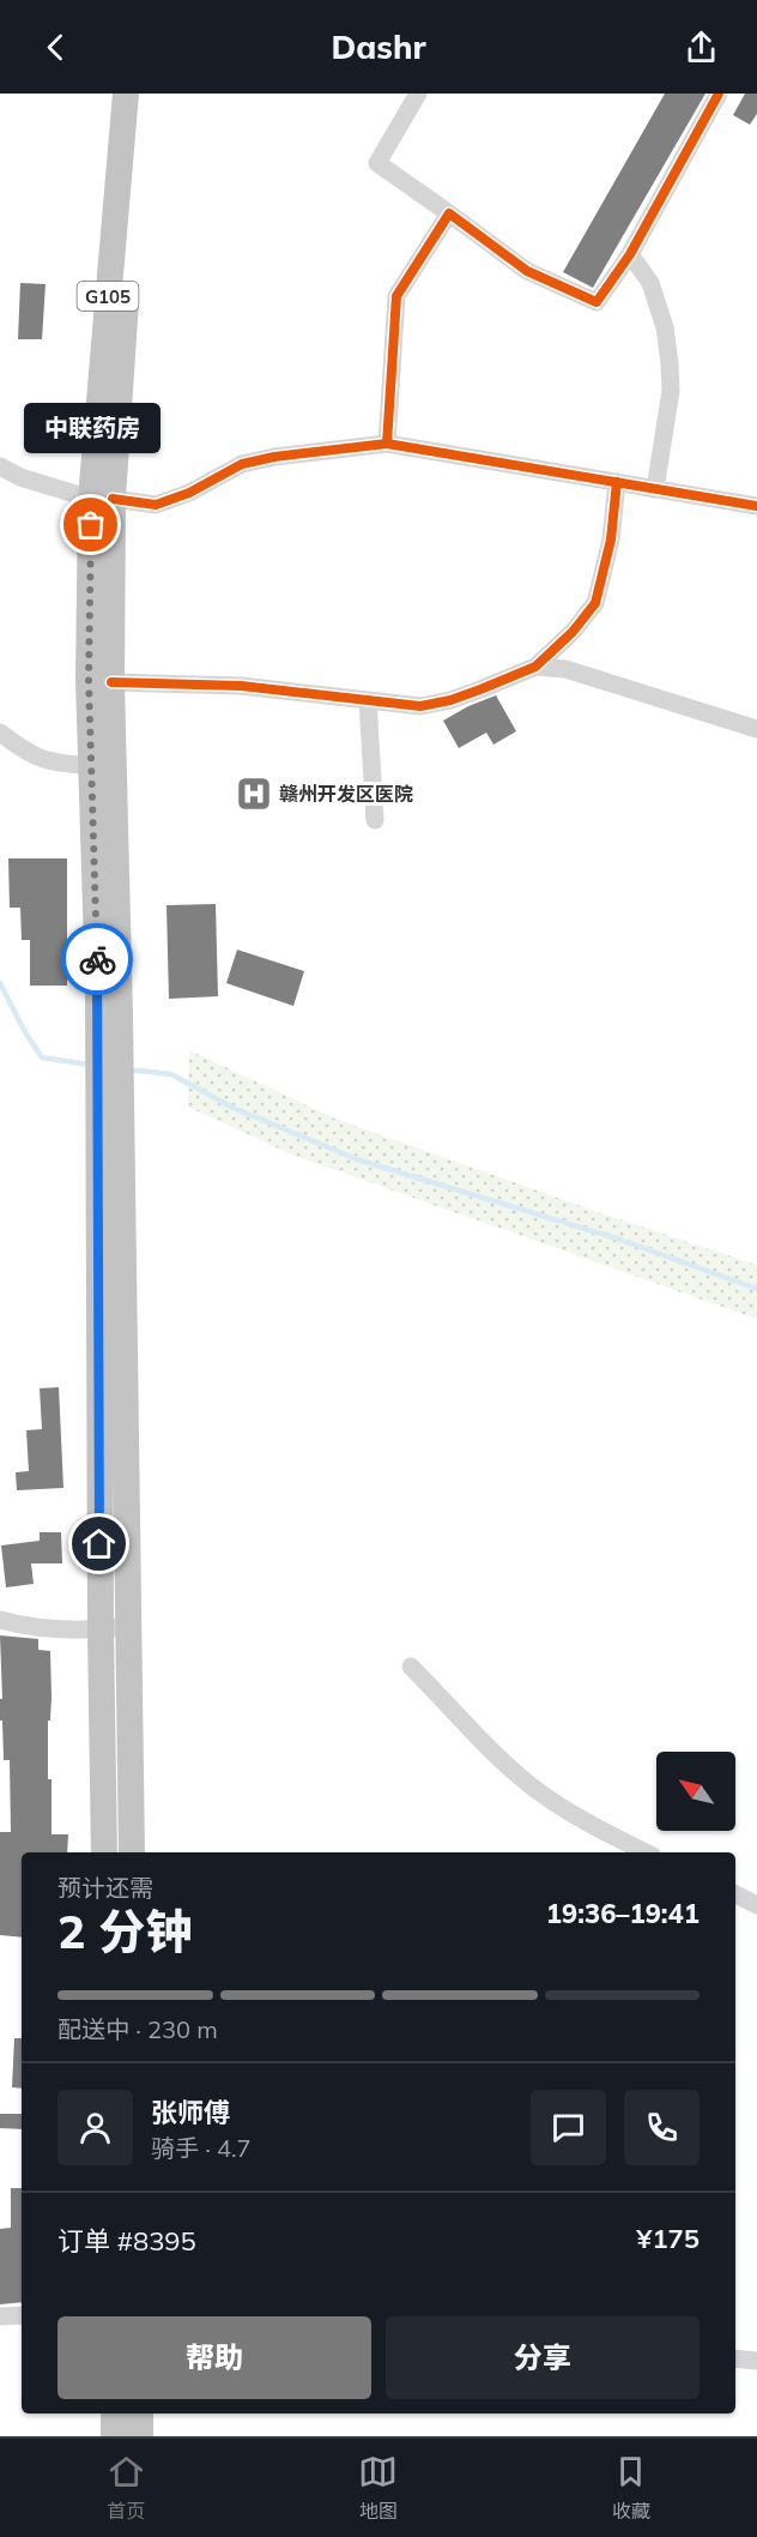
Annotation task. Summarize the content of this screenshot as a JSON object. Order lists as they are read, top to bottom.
{
  "streets": {
    "highway": ["G105"]
  },
  "places": {
    "other": ["中联药房"],
    "hospital": ["赣州开发区医院"]
  },
  "north": "top left",
  "page": {
    "header": "Dashr",
    "bubble": "中联药房",
    "heading": ["2 分钟", "预计还需", "19:36–19:41"],
    "panel": [
      "张师傅",
      "骑手 · 4.7",
      "订单 #8395",
      "¥175"
    ],
    "bar": "配送中 · 230 m",
    "buttons": ["帮助", "分享"],
    "tabs": ["首页", "地图", "收藏"]
  }
}
